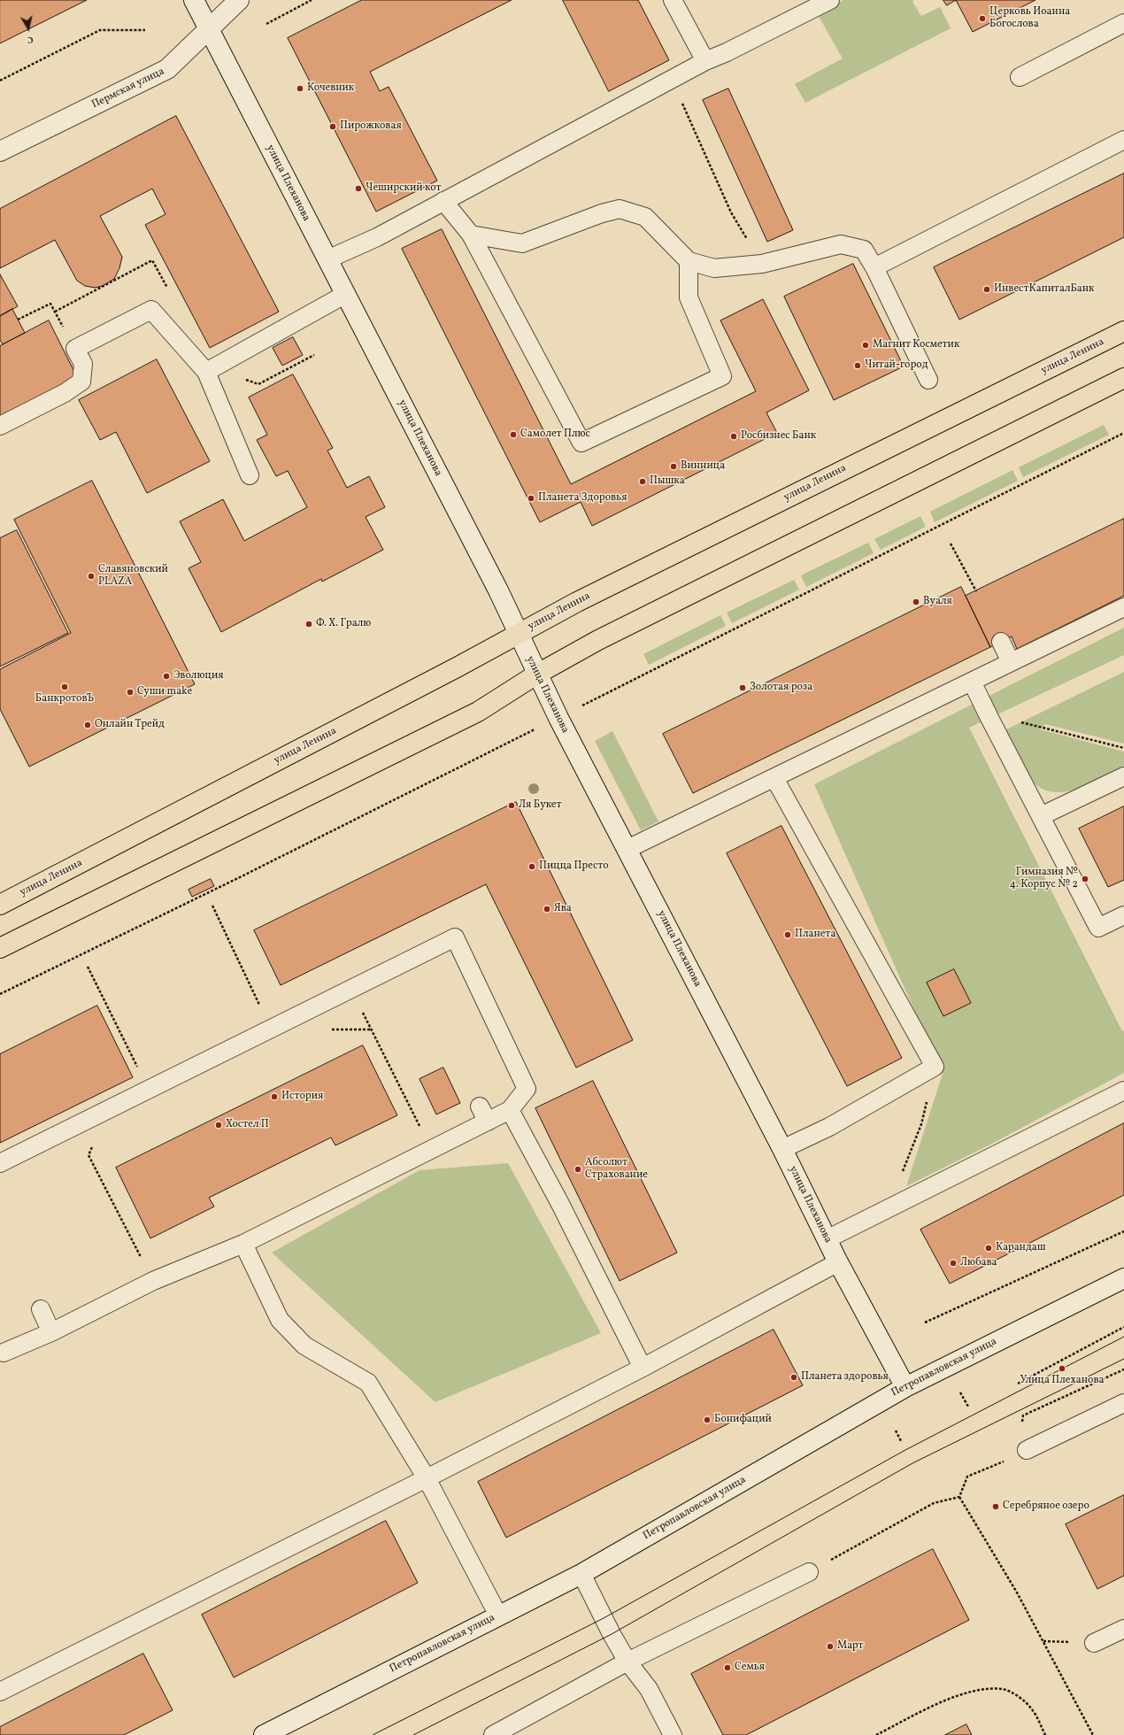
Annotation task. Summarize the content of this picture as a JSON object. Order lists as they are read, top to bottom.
{
  "streets": {
    "main road": [
      "Пермская улица",
      "улица Плеханова",
      "улица Ленина",
      "Петропавловская улица"
    ]
  },
  "crossings": [
    ["Пермская улица", "улица Плеханова"],
    ["улица Плеханова", "улица Ленина"],
    ["улица Плеханова", "Петропавловская улица"]
  ],
  "places": [
    "Церковь Иоанна Богослова",
    "Кочевник",
    "Пирожковая",
    "Чеширский кот",
    "ИнвестКапиталБанк",
    "Магнит Косметик",
    "Читай-город",
    "Самолет Плюс",
    "Росбизнес Банк",
    "Винница",
    "Пышка",
    "Планета Здоровья",
    "Славяновский PLAZA",
    "Вуаля",
    "Ф. Х. Гралю",
    "Эволюция",
    "БанкротовЪ",
    "Золотая роза",
    "Суши make",
    "Онлайн Трейд",
    "Ля Букет",
    "Пицца Престо",
    "Гимназия № 4. Корпус № 2",
    "Ява",
    "Планета",
    "История",
    "Хостел П",
    "Абсолют Страхование",
    "Карандаш",
    "Любава",
    "Улица Плеханова",
    "Планета здоровья",
    "Бонифаций",
    "Серебряное озеро",
    "Март",
    "Семья"
  ],
  "north": "bottom"
}
